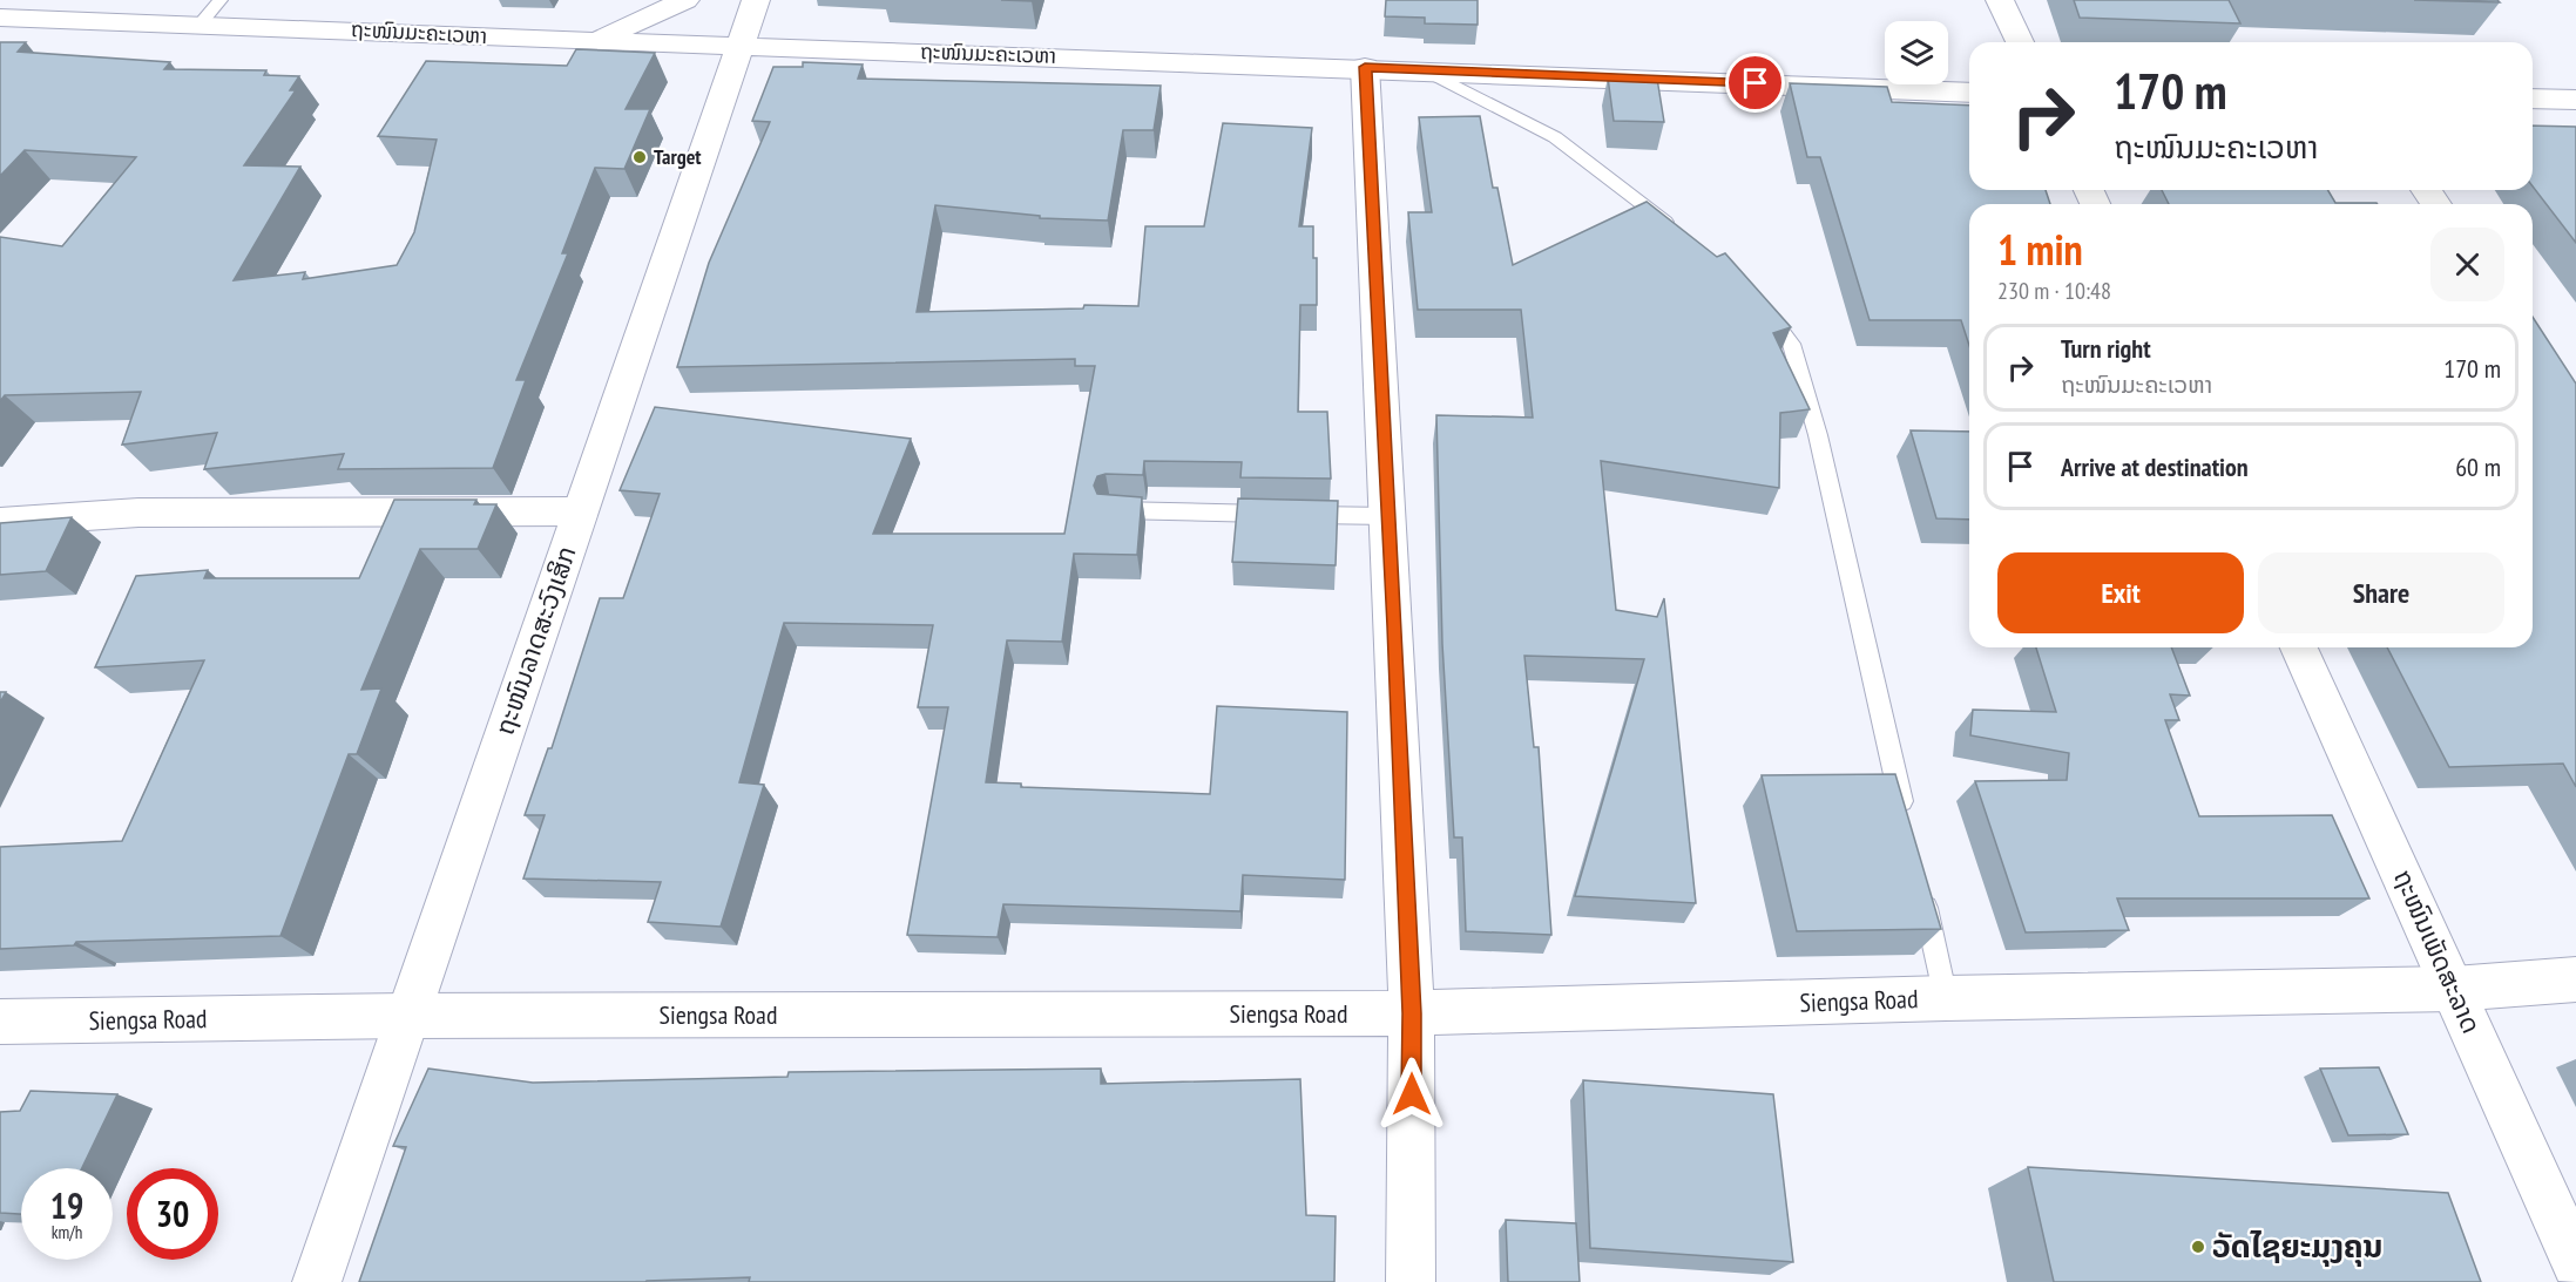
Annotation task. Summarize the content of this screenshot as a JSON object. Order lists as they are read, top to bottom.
{
  "streets": {
    "street": [
      "ຖະໜົນມະຄະເວຫາ",
      "ຖະໜົນລາດສະວົງເສິກ",
      "ຖະໜົນເພັດສະລາດ",
      "Siengsa Road"
    ]
  },
  "crossings": [
    ["ຖະໜົນມະຄະເວຫາ", "ຖະໜົນລາດສະວົງເສິກ"],
    ["ຖະໜົນລາດສະວົງເສິກ", "Siengsa Road"],
    ["ຖະໜົນເພັດສະລາດ", "Siengsa Road"]
  ],
  "places": ["Target", "ວັດໄຊຍະມຸງຄຸນ"],
  "page": {
    "turn": ["170 m", "ຖະໜົນມະຄະເວຫາ"],
    "heading": ["1 min", "230 m · 10:48"],
    "list": [
      {
        "name": "Turn right",
        "note": "ຖະໜົນມະຄະເວຫາ",
        "value": "170 m"
      },
      {
        "name": "Arrive at destination",
        "value": "60 m"
      }
    ],
    "buttons": ["Exit", "Share"],
    "speed": "19 km/h",
    "limit": "30"
  }
}
